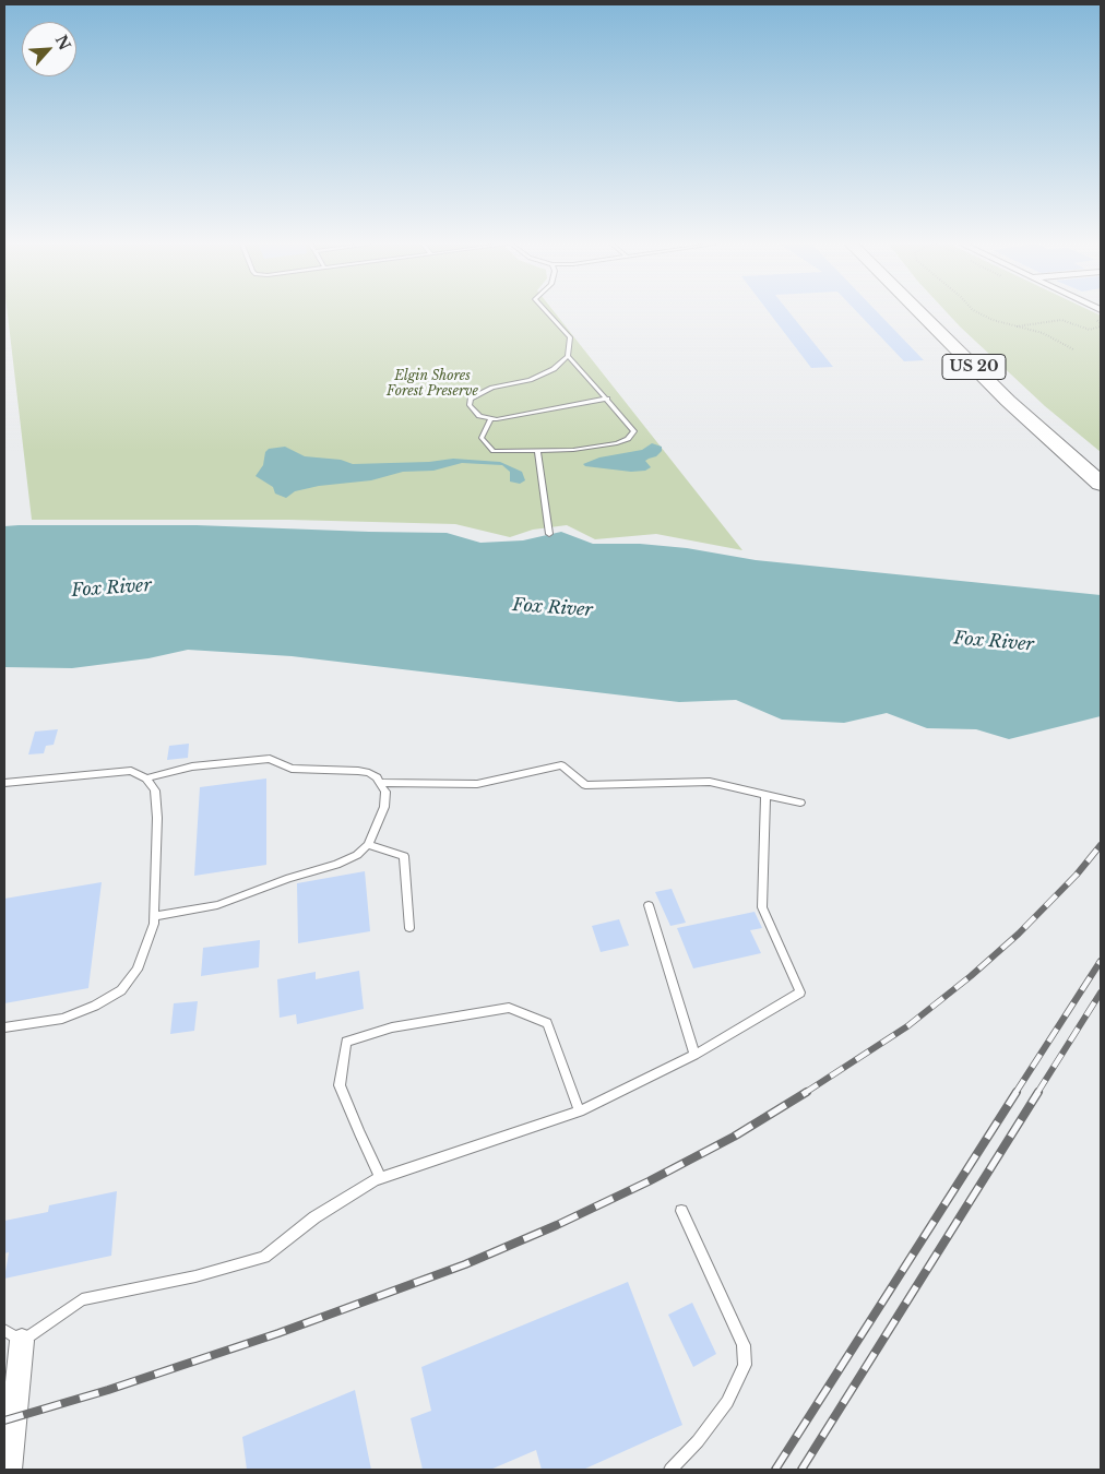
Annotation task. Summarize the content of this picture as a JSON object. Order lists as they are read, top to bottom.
{
  "streets": {
    "highway": ["US 20"]
  },
  "water": ["Fox River"],
  "parks": ["Elgin Shores Forest Preserve"],
  "north": "top right"
}
